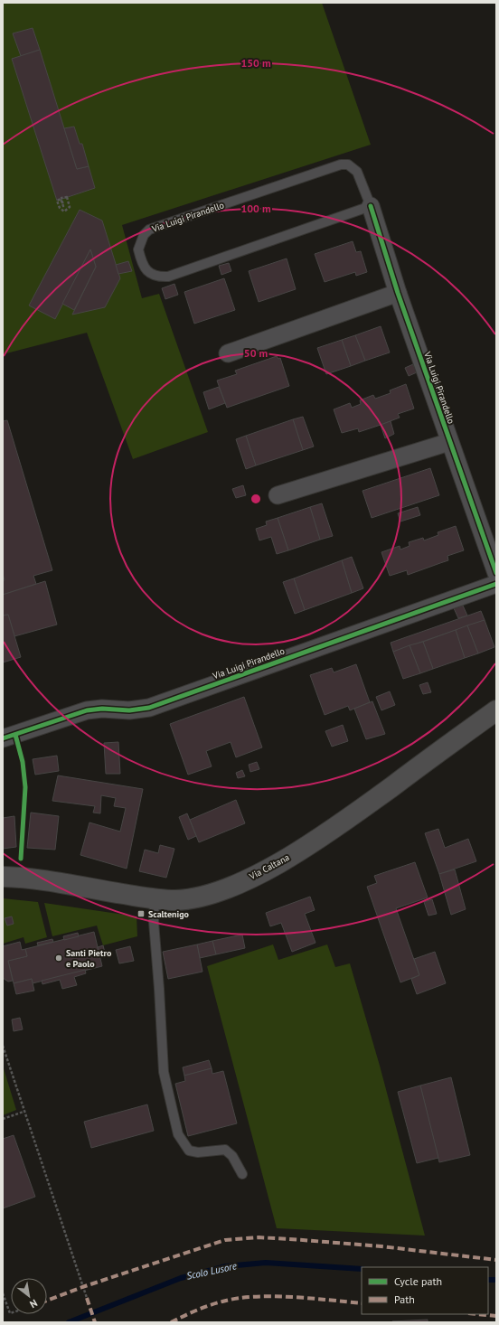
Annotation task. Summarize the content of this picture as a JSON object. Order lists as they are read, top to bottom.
{
  "streets": {
    "main road": ["Via Caltana"],
    "street": ["Via Luigi Pirandello"]
  },
  "water": ["Scolo Lusore"],
  "places": {
    "transit": ["Scaltenigo"],
    "other": ["Santi Pietro e Paolo"]
  },
  "legend": ["Cycle path", "Path"],
  "north": "bottom right",
  "rings": ["150 m", "100 m", "50 m"]
}
